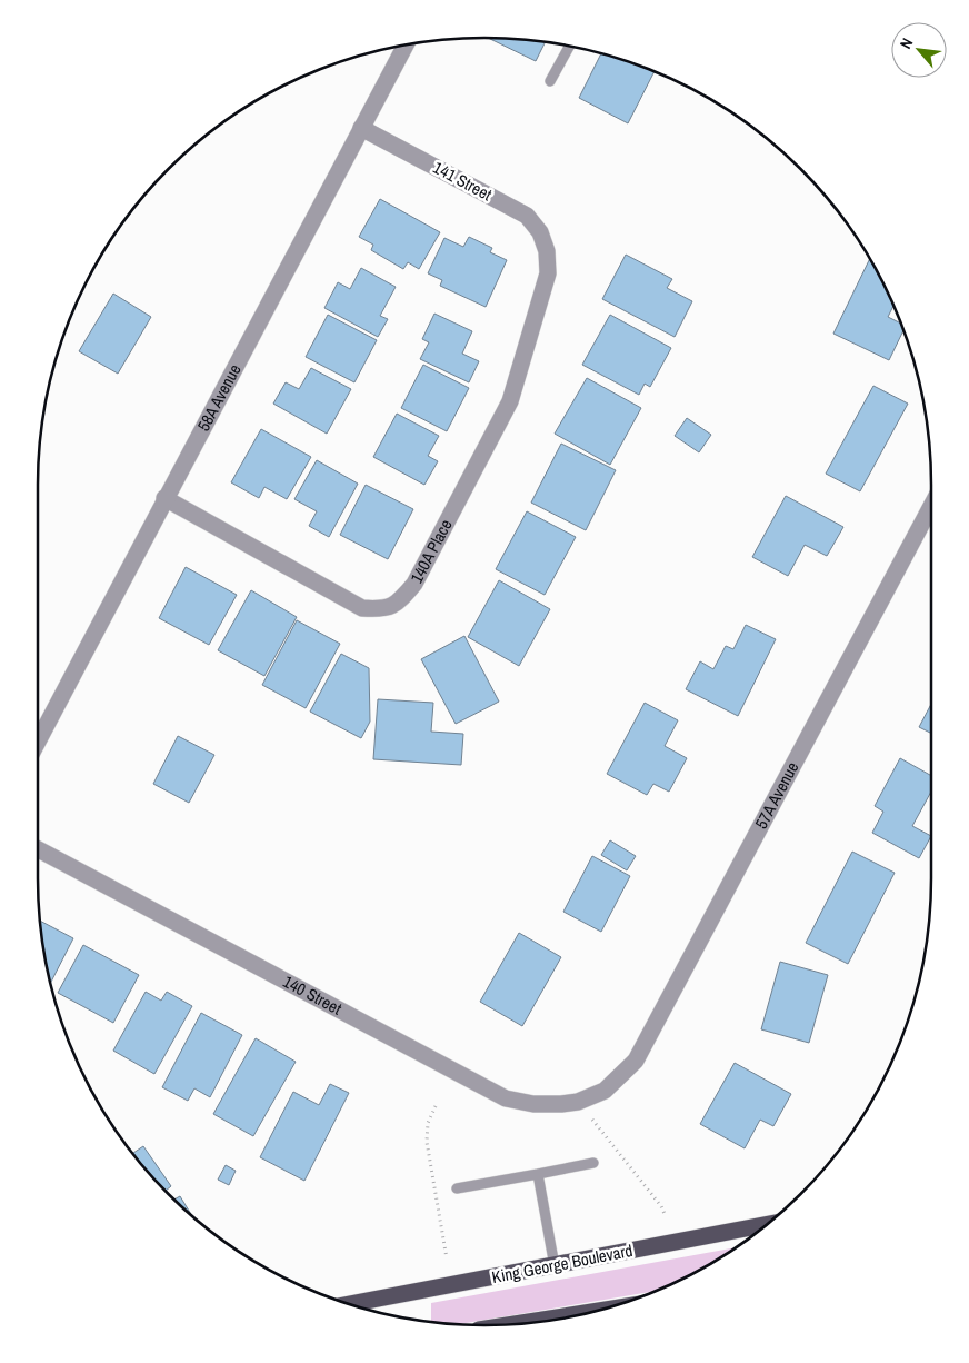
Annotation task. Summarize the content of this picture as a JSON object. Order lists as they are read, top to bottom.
{
  "streets": {
    "main road": ["King George Boulevard"],
    "street": [
      "141 Street",
      "58A Avenue",
      "140A Place",
      "57A Avenue",
      "140 Street"
    ]
  },
  "crossings": [
    ["141 Street", "58A Avenue"],
    ["141 Street", "140A Place"],
    ["58A Avenue", "140A Place"],
    ["57A Avenue", "140 Street"]
  ],
  "north": "top left"
}
